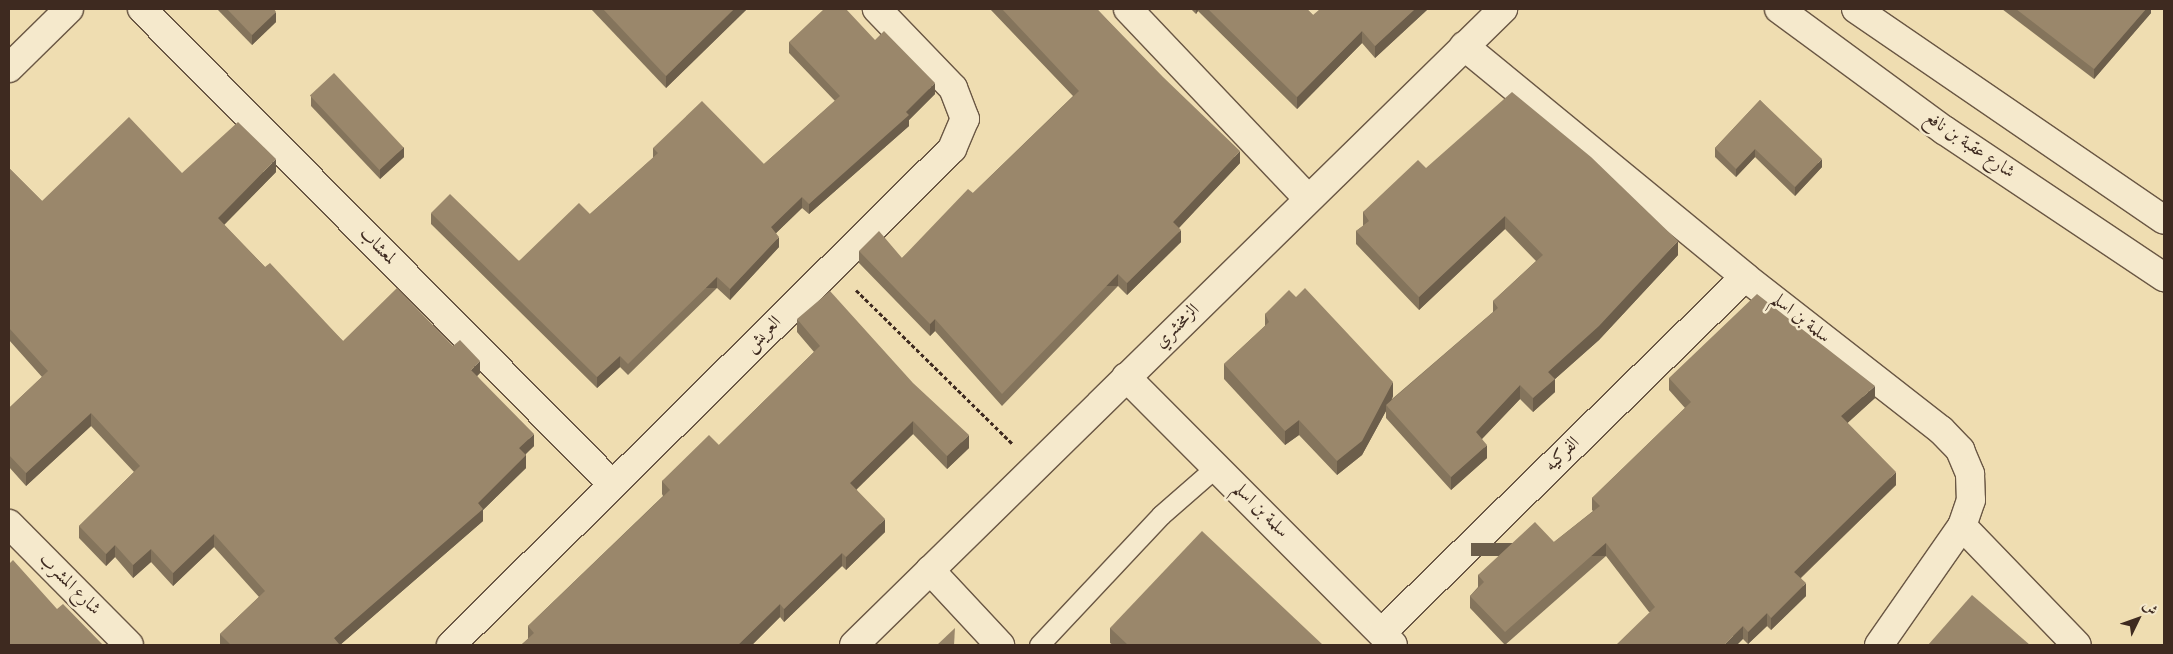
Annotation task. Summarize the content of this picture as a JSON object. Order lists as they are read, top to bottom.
{
  "streets": {
    "street": [
      "شارع عقبة بن نافع",
      "لمعشاب",
      "سلمة بن اسلم",
      "الزمخشري",
      "العريش",
      "الفركيه",
      "شارع المشرب"
    ]
  },
  "crossings": [
    ["لمعشاب", "العريش"],
    ["سلمة بن اسلم", "الزمخشري"],
    ["سلمة بن اسلم", "الفركيه"]
  ],
  "north": "top right"
}
